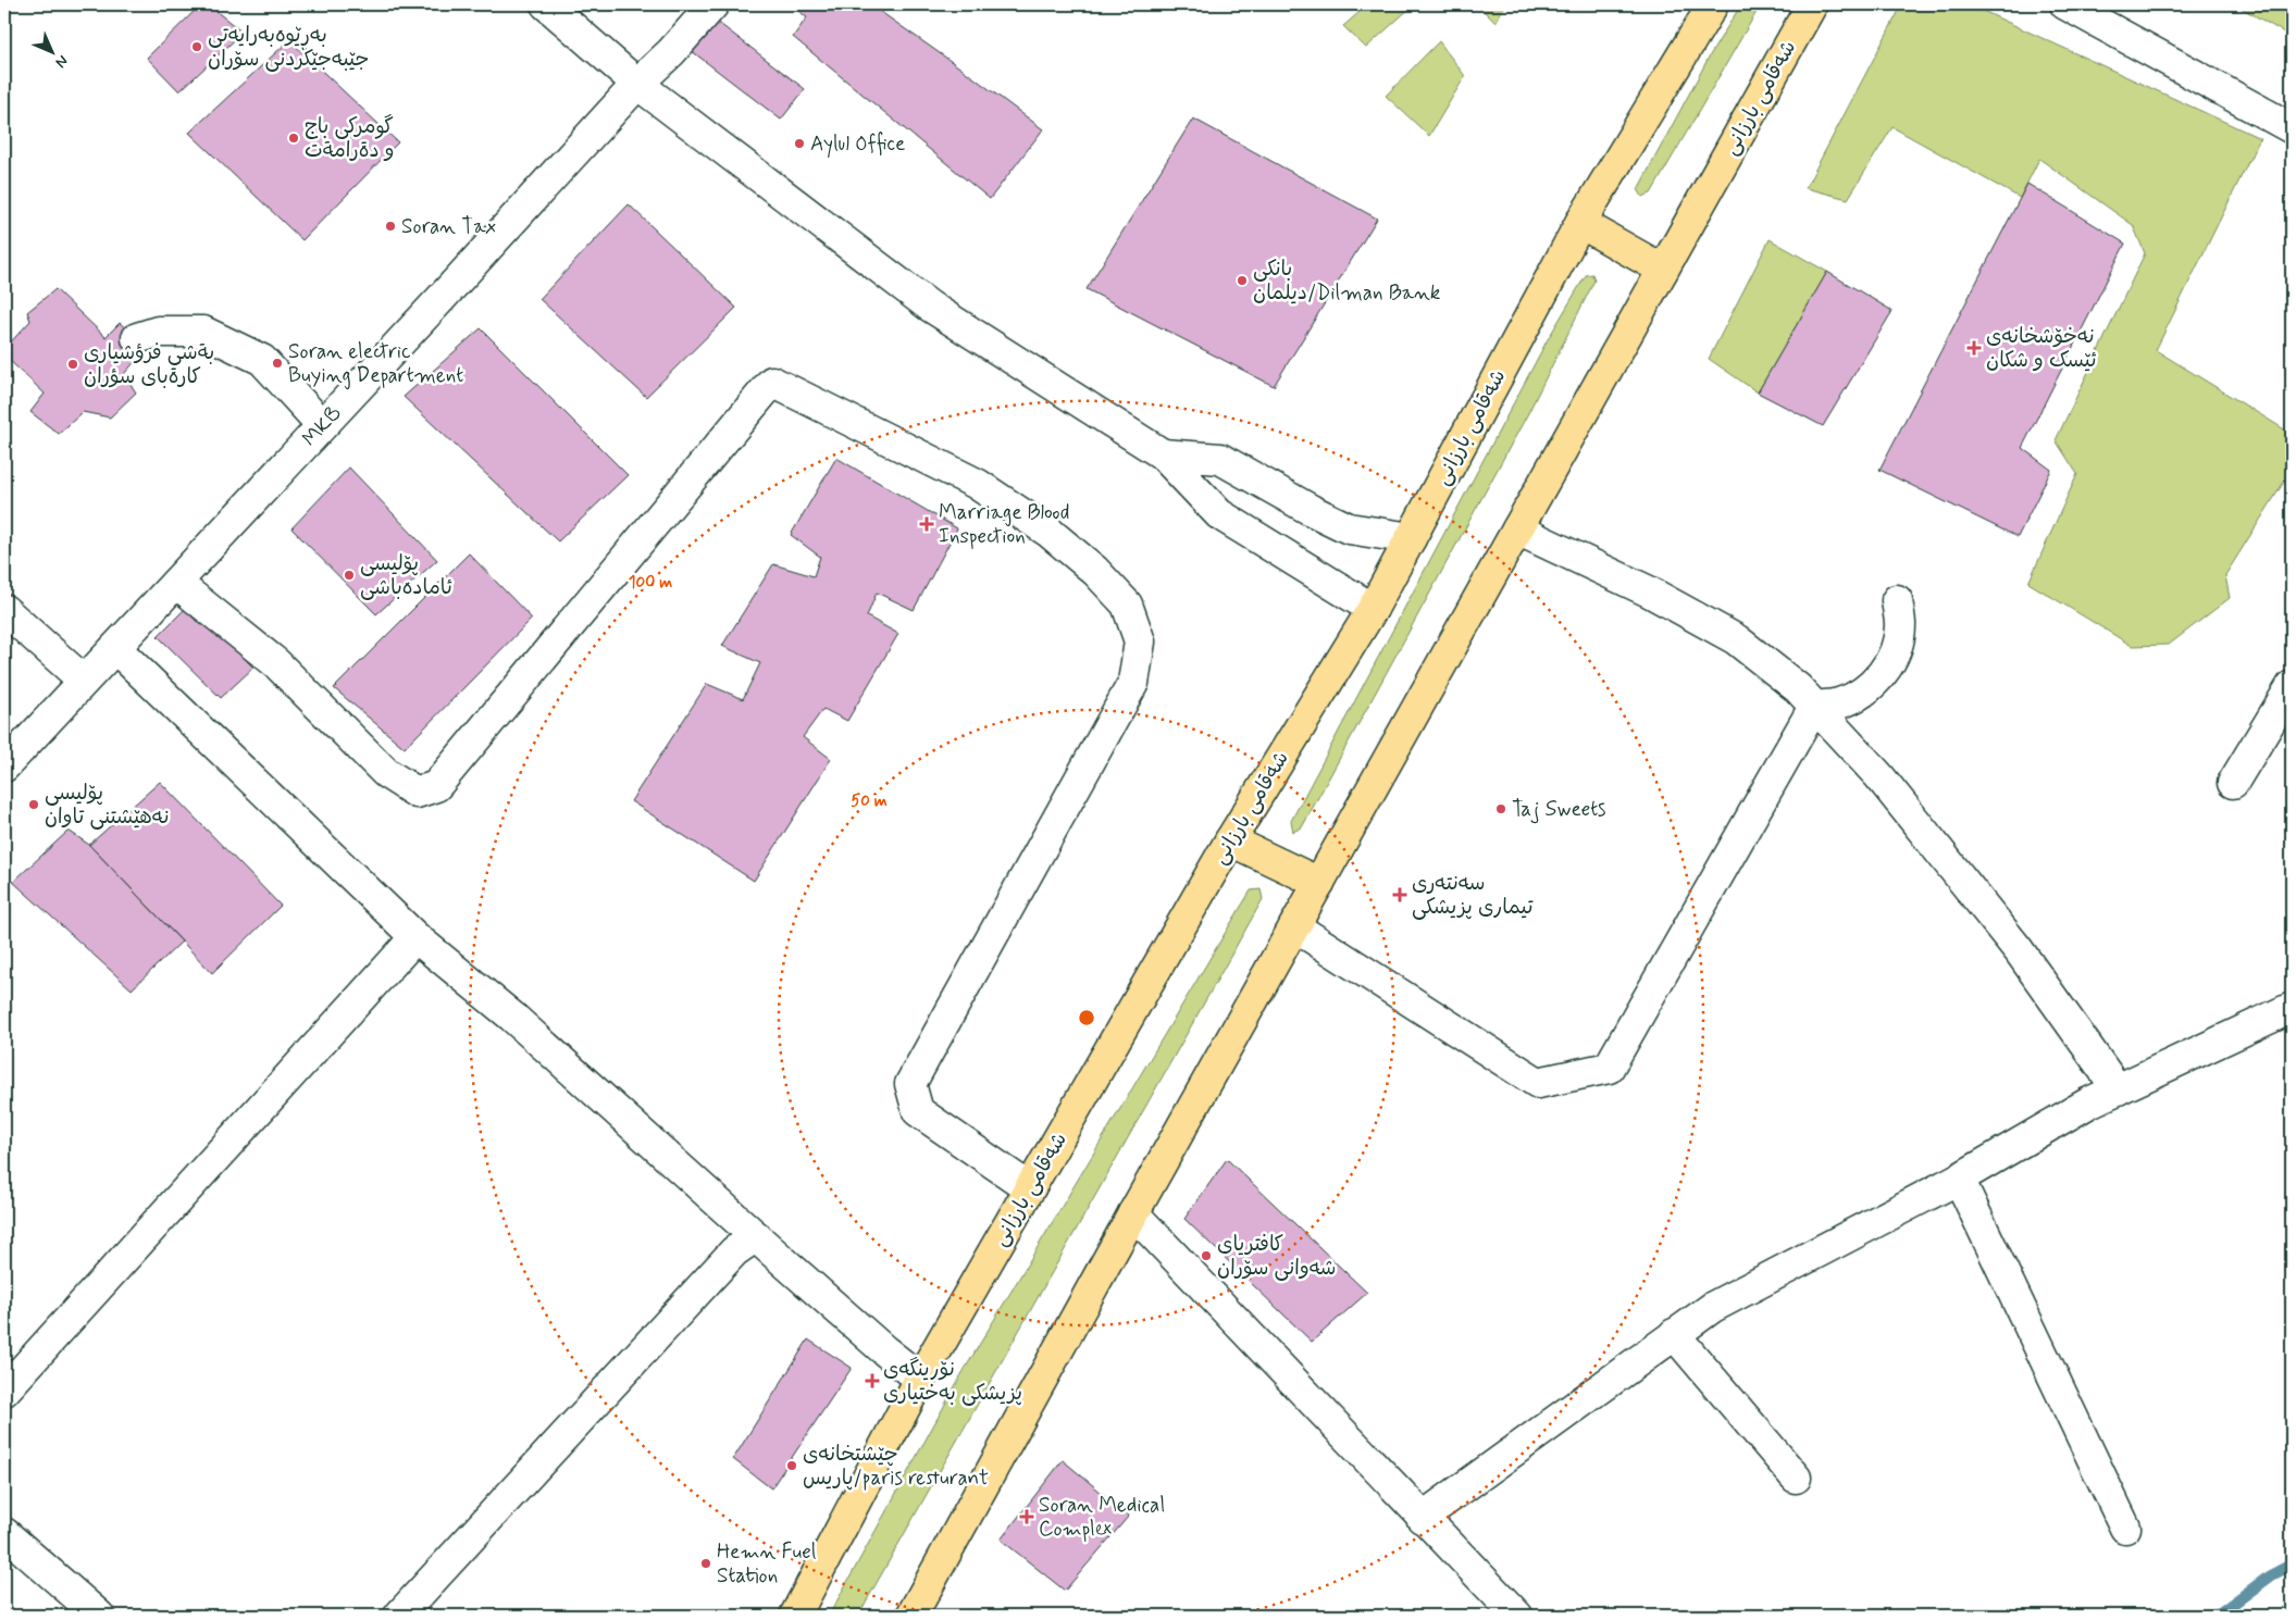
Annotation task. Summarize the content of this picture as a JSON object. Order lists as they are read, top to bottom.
{
  "streets": {
    "highway": ["شەقامی بارزانی"],
    "street": ["MKB"]
  },
  "places": {
    "other": [
      "بەڕێوەبەرایەتی جێبەجێکردنی سۆران",
      "گومركى باج و دةرامةت",
      "Aylul Office",
      "Soran Tax",
      "بانکی دیلمان/Dilman Bank",
      "Soran electric Buying Department",
      "بةشى فرؤشيارى كارةباى سؤران",
      "پۆلیسی ئامادەباشی",
      "پۆلیسی نەهێشتنی تاوان",
      "Taj Sweets",
      "کافتریای شەوانی سۆران",
      "چێشتخانەی پاریس/paris resturant",
      "Hemn Fuel Station"
    ],
    "health": [
      "نەخۆشخانەی ئێسک و شکان",
      "Marriage Blood Inspection",
      "سەنتەری تیماری پزیشکی",
      "نۆرینگەی پزیشکی بەختیاری",
      "Soran Medical Complex"
    ]
  },
  "north": "bottom right",
  "rings": ["100 m", "50 m"]
}
